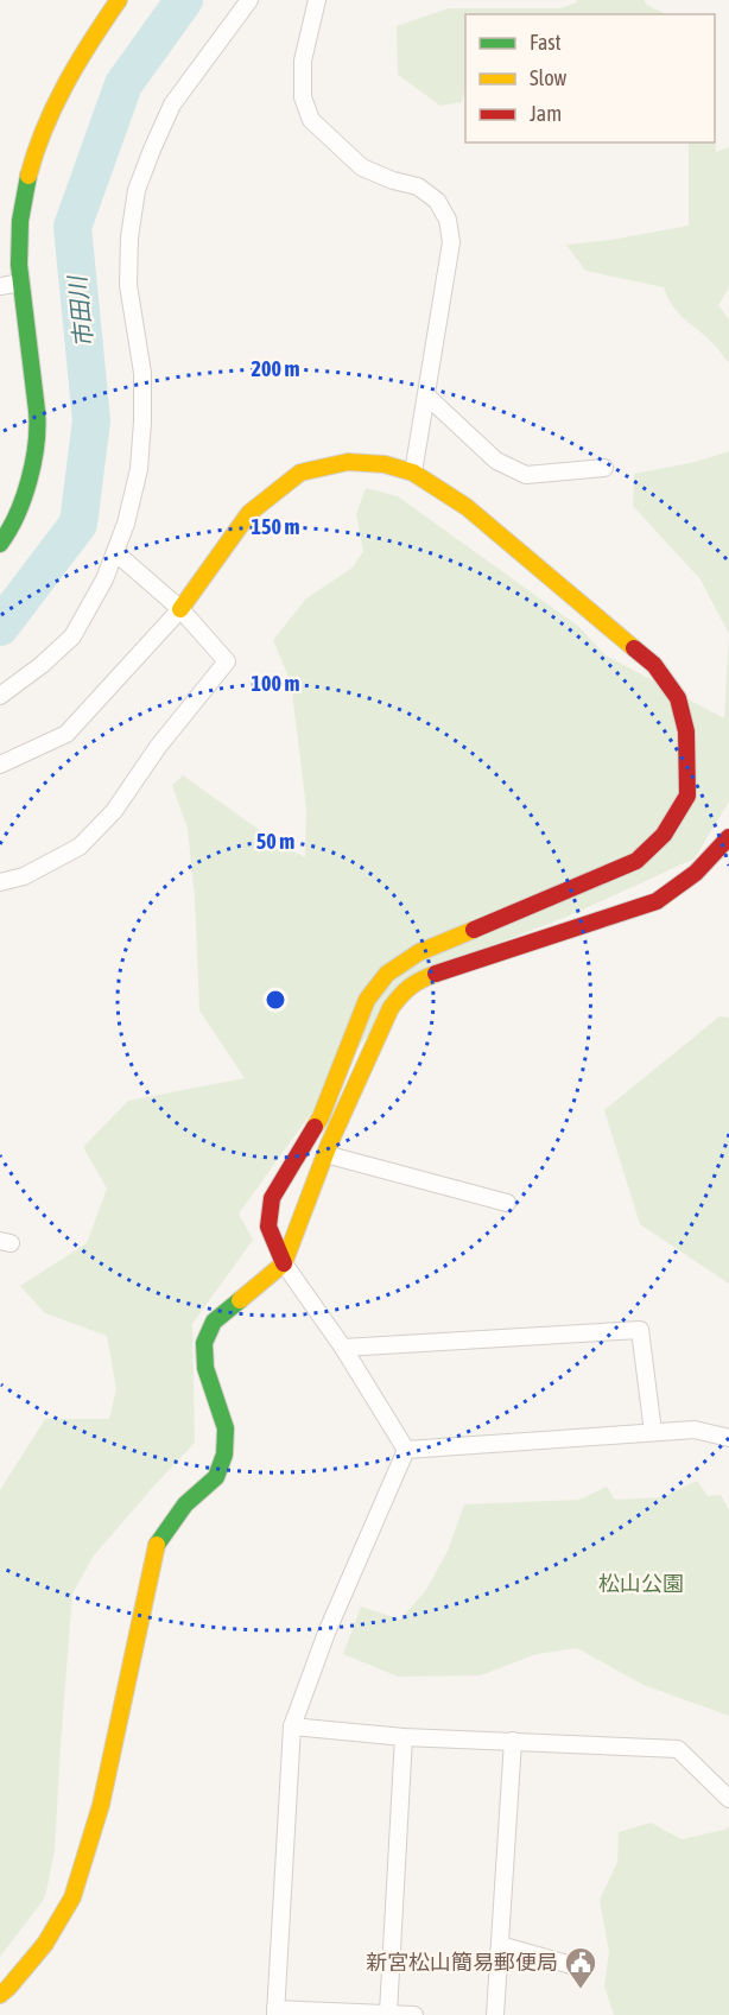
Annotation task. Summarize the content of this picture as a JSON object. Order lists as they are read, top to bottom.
{
  "water": ["市田川"],
  "parks": ["松山公園"],
  "places": {
    "public building": ["新宮松山簡易郵便局"]
  },
  "legend": ["Fast", "Slow", "Jam"],
  "rings": [
    "200 m",
    "150 m",
    "100 m",
    "50 m"
  ]
}
